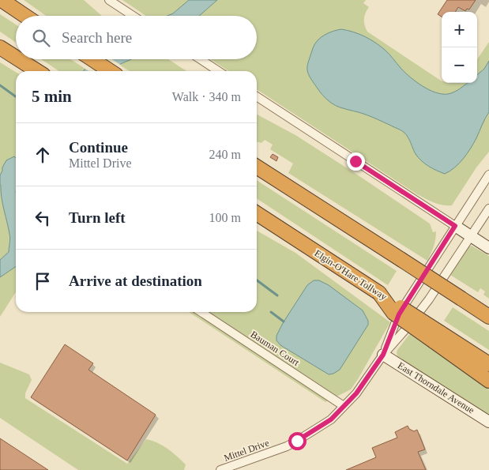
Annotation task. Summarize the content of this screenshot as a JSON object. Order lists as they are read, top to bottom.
{
  "streets": {
    "highway": ["Elgin-O'Hare Tollway"],
    "main road": ["East Thorndale Avenue"],
    "street": ["Bauman Court", "Mittel Drive"]
  },
  "crossings": [
    ["Bauman Court", "Mittel Drive"],
    ["East Thorndale Avenue", "Mittel Drive"]
  ],
  "page": {
    "map_buttons": ["+", "−"],
    "search": "Search here",
    "heading": ["5 min", "Walk · 340 m"],
    "list": [
      ["Continue", "Mittel Drive", "240 m"],
      ["Turn left", "100 m"],
      "Arrive at destination"
    ]
  }
}
